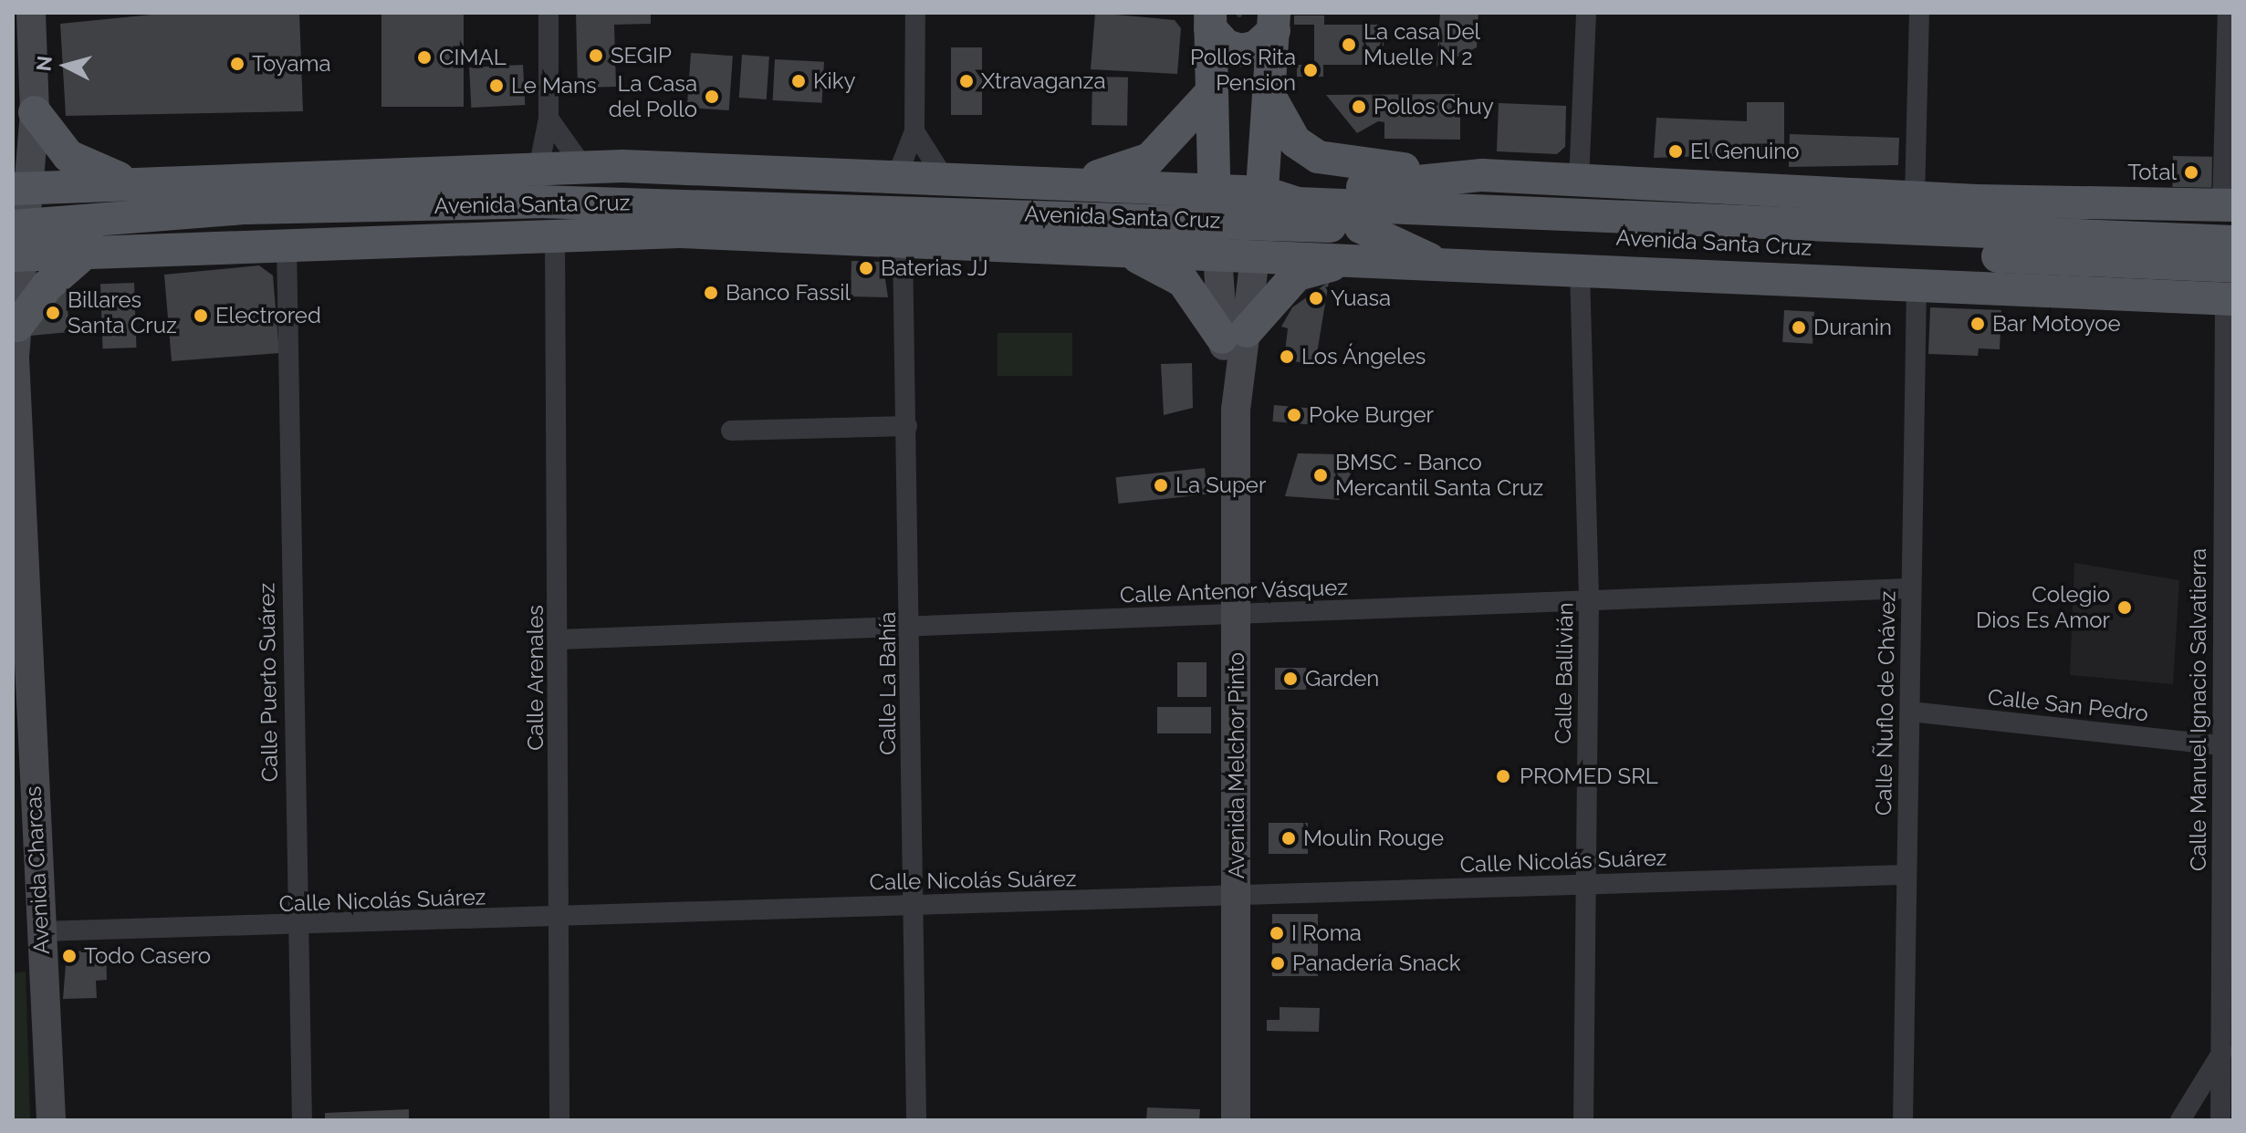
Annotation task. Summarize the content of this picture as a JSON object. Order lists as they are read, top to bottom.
{
  "streets": {
    "main road": ["Avenida Santa Cruz", "Avenida Melchor Pinto", "Avenida Charcas"],
    "street": [
      "Calle Antenor Vásquez",
      "Calle Ballivián",
      "Calle Arenales",
      "Calle Puerto Suárez",
      "Calle La Bahía",
      "Calle Ñuflo de Chávez",
      "Calle San Pedro",
      "Calle Manuel Ignacio Salvatierra",
      "Calle Nicolás Suárez"
    ]
  },
  "crossings": [
    ["Avenida Santa Cruz", "Calle Ballivián"],
    ["Avenida Santa Cruz", "Calle Arenales"],
    ["Avenida Santa Cruz", "Calle Puerto Suárez"],
    ["Avenida Santa Cruz", "Calle La Bahía"],
    ["Avenida Santa Cruz", "Calle Ñuflo de Chávez"],
    ["Avenida Santa Cruz", "Calle Manuel Ignacio Salvatierra"],
    ["Avenida Santa Cruz", "Avenida Melchor Pinto"],
    ["Avenida Santa Cruz", "Avenida Charcas"],
    ["Calle Antenor Vásquez", "Calle Ballivián"],
    ["Calle Antenor Vásquez", "Calle Arenales"],
    ["Calle Antenor Vásquez", "Calle La Bahía"],
    ["Calle Antenor Vásquez", "Calle Ñuflo de Chávez"],
    ["Calle Antenor Vásquez", "Avenida Melchor Pinto"],
    ["Calle Ballivián", "Calle Nicolás Suárez"],
    ["Calle Arenales", "Calle Nicolás Suárez"],
    ["Calle Puerto Suárez", "Calle Nicolás Suárez"],
    ["Calle La Bahía", "Calle Nicolás Suárez"],
    ["Calle Ñuflo de Chávez", "Calle San Pedro"],
    ["Calle Ñuflo de Chávez", "Calle Nicolás Suárez"],
    ["Calle San Pedro", "Calle Manuel Ignacio Salvatierra"],
    ["Avenida Melchor Pinto", "Calle Nicolás Suárez"],
    ["Calle Nicolás Suárez", "Avenida Charcas"]
  ],
  "places": [
    "La casa Del Muelle N 2",
    "SEGIP",
    "CIMAL",
    "Toyama",
    "Pollos Rita Pension",
    "Kiky",
    "Xtravaganza",
    "Le Mans",
    "La Casa del Pollo",
    "Pollos Chuy",
    "El Genuino",
    "Total",
    "Baterias JJ",
    "Banco Fassil",
    "Yuasa",
    "Billares Santa Cruz",
    "Electrored",
    "Bar Motoyoe",
    "Duranin",
    "Los Ángeles",
    "Poke Burger",
    "BMSC - Banco Mercantil Santa Cruz",
    "La Super",
    "Colegio Dios Es Amor",
    "Garden",
    "PROMED SRL",
    "Moulin Rouge",
    "I Roma",
    "Todo Casero",
    "Panadería Snack"
  ],
  "north": "left"
}
